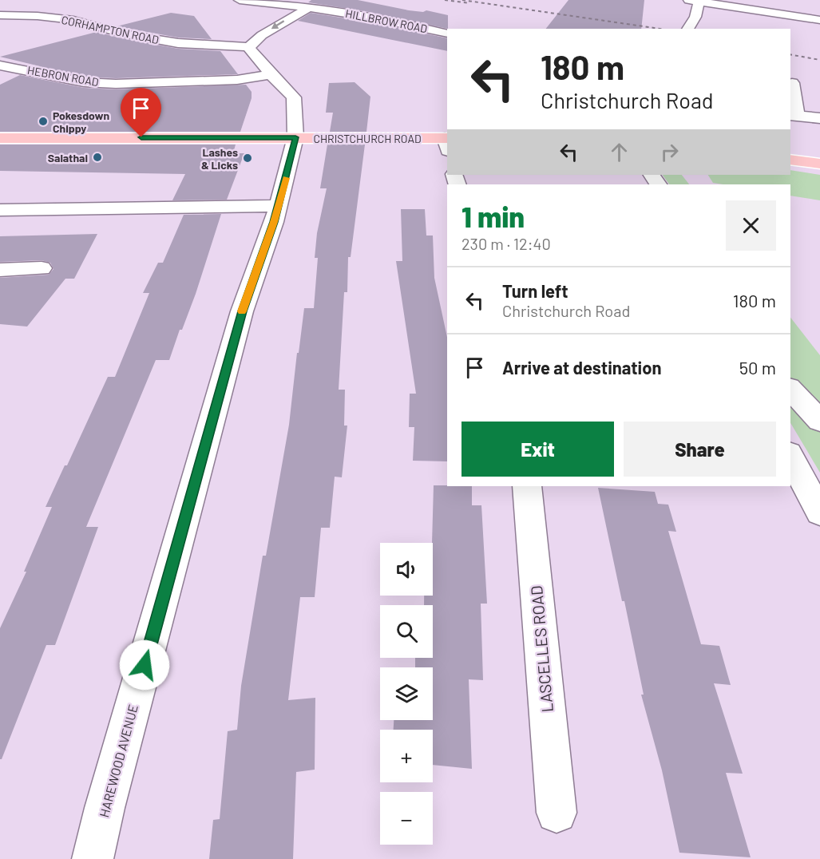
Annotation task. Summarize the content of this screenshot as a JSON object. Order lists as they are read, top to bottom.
{
  "streets": {
    "main road": ["CHRISTCHURCH ROAD"],
    "street": [
      "HILLBROW ROAD",
      "CORHAMPTON ROAD",
      "HEBRON ROAD",
      "LASCELLES ROAD",
      "HAREWOOD AVENUE"
    ]
  },
  "crossings": [
    ["CORHAMPTON ROAD", "HAREWOOD AVENUE"],
    ["HEBRON ROAD", "HAREWOOD AVENUE"],
    ["CHRISTCHURCH ROAD", "HAREWOOD AVENUE"]
  ],
  "places": ["Pokesdown Chippy", "Salathai", "Lashes & Licks"],
  "page": {
    "turn": ["180 m", "Christchurch Road"],
    "heading": ["1 min", "230 m · 12:40"],
    "list": [
      {
        "name": "Turn left",
        "note": "Christchurch Road",
        "value": "180 m"
      },
      {
        "name": "Arrive at destination",
        "value": "50 m"
      }
    ],
    "buttons": ["Exit", "Share"],
    "map_buttons": ["+", "−"]
  }
}
